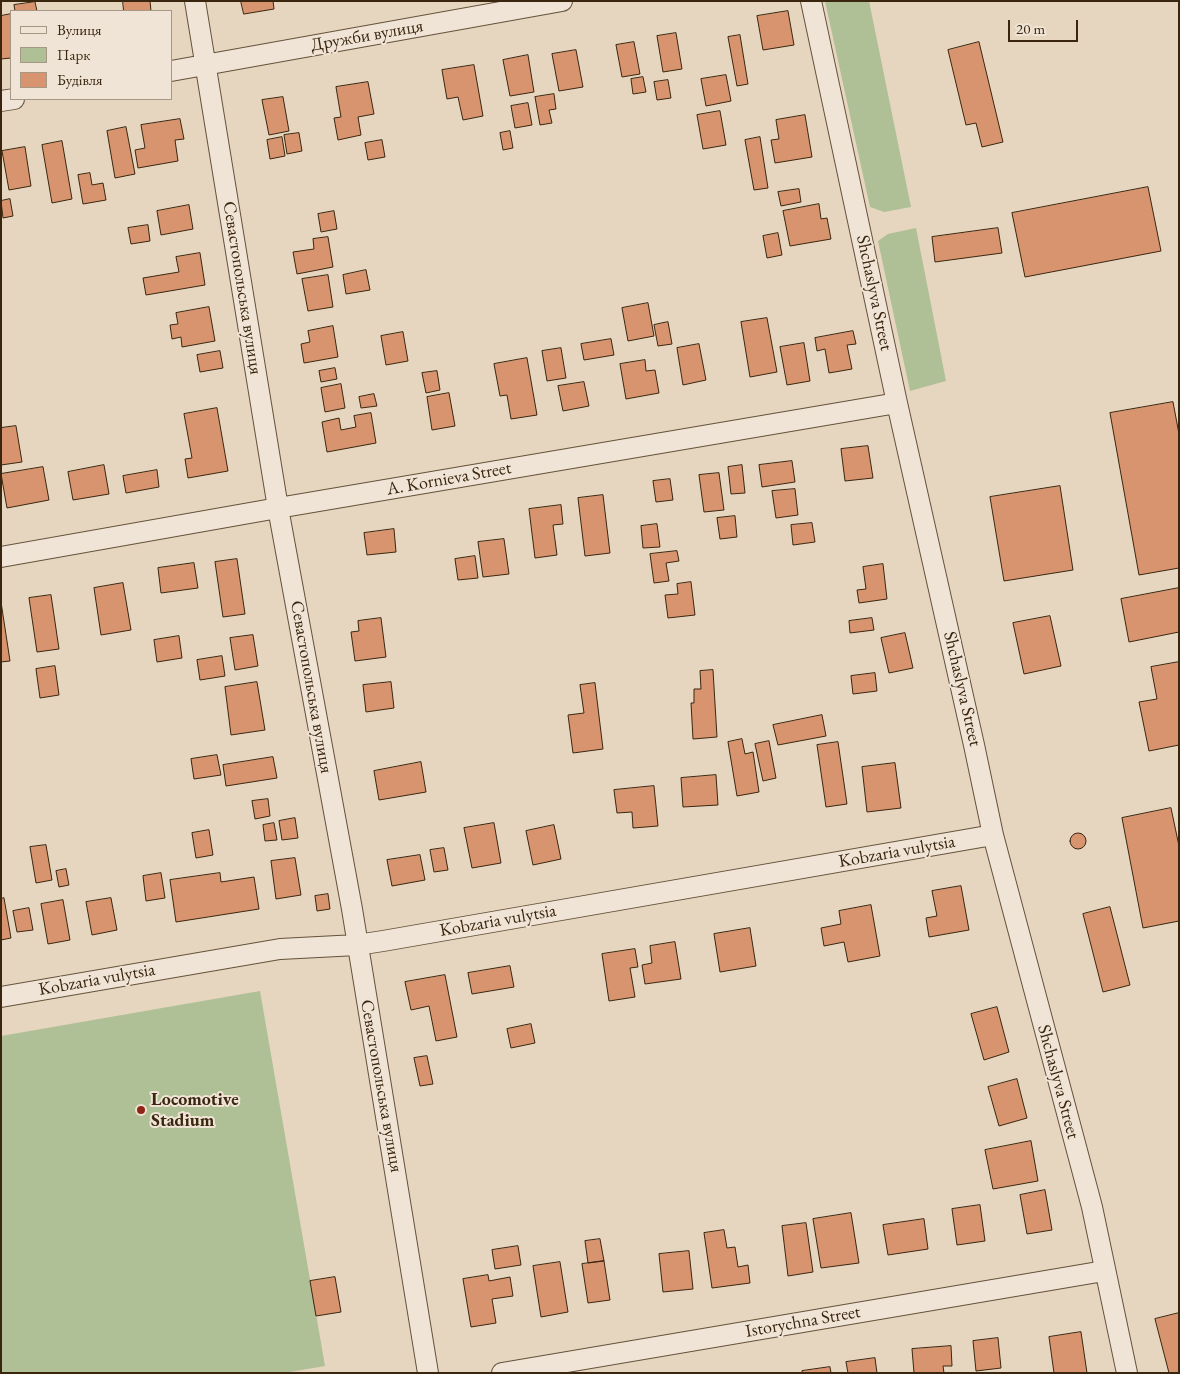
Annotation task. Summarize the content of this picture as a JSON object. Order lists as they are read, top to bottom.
{
  "streets": {
    "street": [
      "Дружби вулиця",
      "Севастопольська вулиця",
      "Shchaslyva Street",
      "A. Kornieva Street",
      "Kobzaria vulytsia",
      "Istorychna Street"
    ]
  },
  "crossings": [
    ["Дружби вулиця", "Севастопольська вулиця"],
    ["Севастопольська вулиця", "A. Kornieva Street"],
    ["Севастопольська вулиця", "Kobzaria vulytsia"],
    ["Shchaslyva Street", "A. Kornieva Street"],
    ["Shchaslyva Street", "Kobzaria vulytsia"],
    ["Shchaslyva Street", "Istorychna Street"]
  ],
  "places": ["Locomotive Stadium"],
  "legend": ["Вулиця", "Парк", "Будівля"],
  "scale_bar": "20 m"
}
